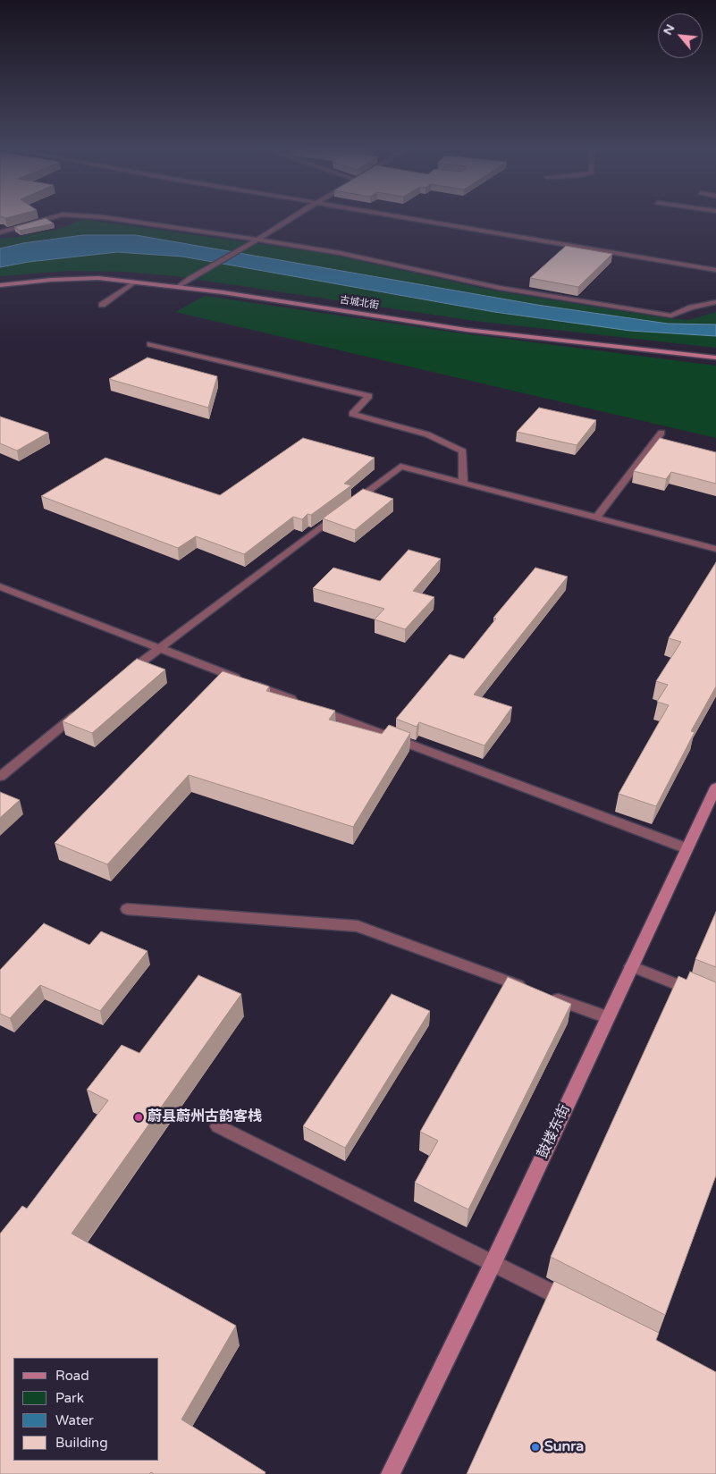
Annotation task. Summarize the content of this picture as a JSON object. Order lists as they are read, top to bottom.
{
  "streets": {
    "main road": ["古城北街", "鼓楼东街"]
  },
  "places": ["蔚县蔚州古韵客栈", "Sunra"],
  "legend": [
    "Road",
    "Park",
    "Water",
    "Building"
  ],
  "north": "top left"
}
